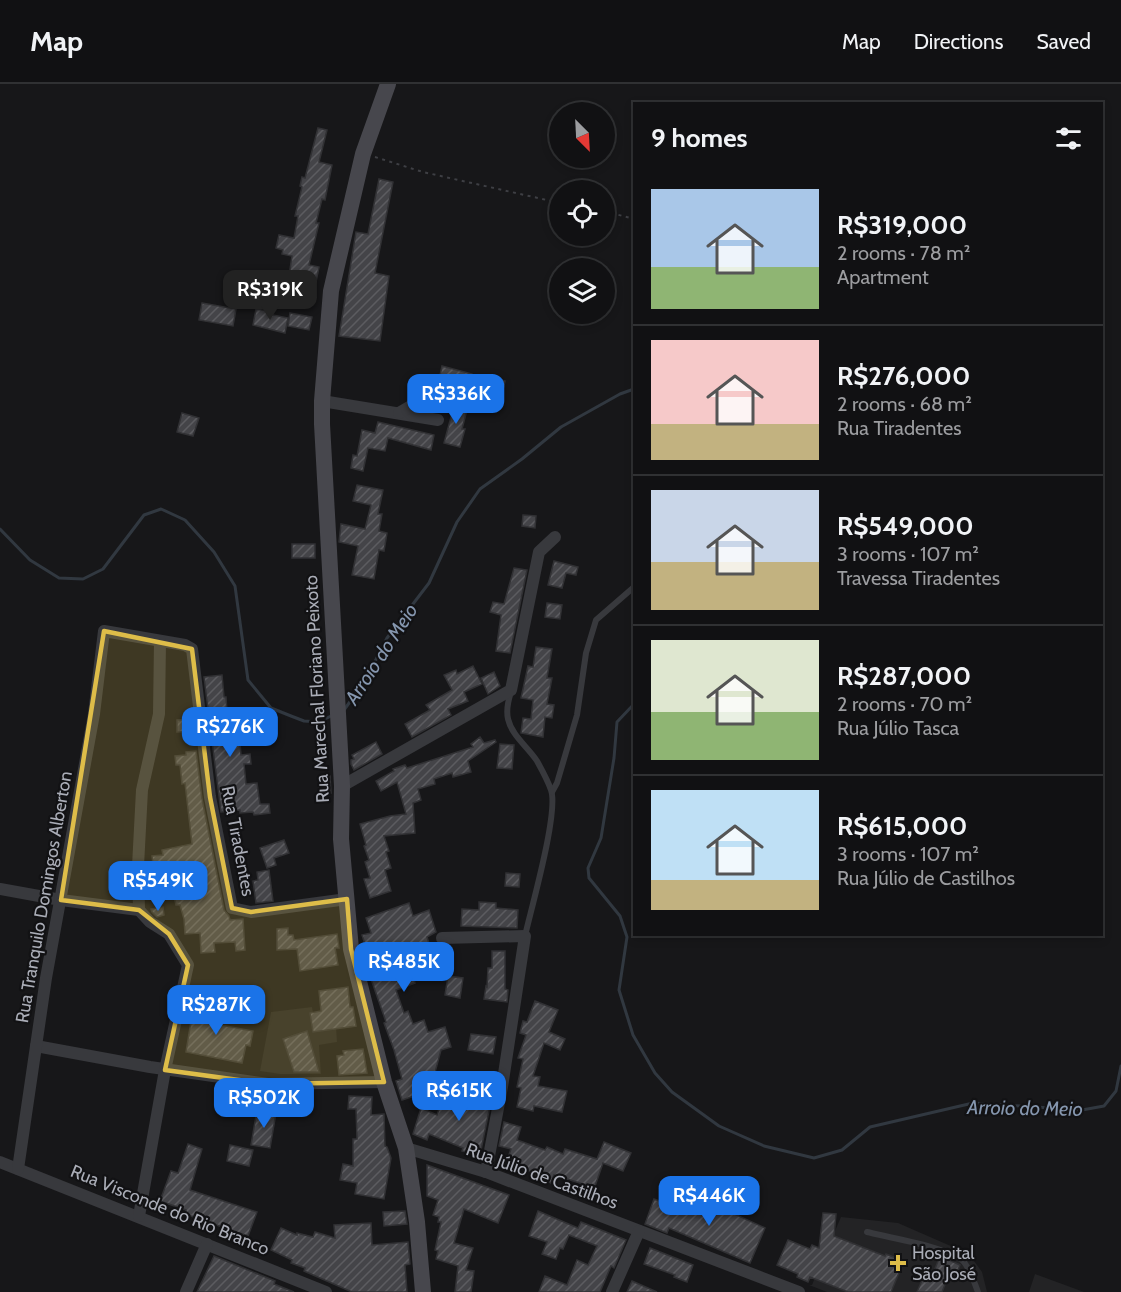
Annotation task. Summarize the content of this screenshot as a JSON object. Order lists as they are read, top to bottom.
{
  "streets": {
    "main road": ["Rua Marechal Floriano Peixoto"],
    "street": [
      "Rua Tiradentes",
      "Rua Tranquilo Domingos Alberton",
      "Rua Júlio de Castilhos",
      "Rua Visconde do Rio Branco"
    ]
  },
  "crossings": [
    ["Rua Marechal Floriano Peixoto", "Rua Tiradentes"],
    ["Rua Marechal Floriano Peixoto", "Rua Júlio de Castilhos"],
    ["Rua Tiradentes", "Rua Tranquilo Domingos Alberton"],
    ["Rua Tranquilo Domingos Alberton", "Rua Visconde do Rio Branco"]
  ],
  "water": ["Arroio do Meio"],
  "places": {
    "health": ["Hospital São José"]
  },
  "north": "bottom right",
  "page": {
    "header": "Map",
    "nav": ["Map", "Directions", "Saved"],
    "heading": "9 homes",
    "list": [
      {
        "name": "R$319,000",
        "note": "2 rooms · 78 m² · Apartment"
      },
      {
        "name": "R$276,000",
        "note": "2 rooms · 68 m² · Rua Tiradentes"
      },
      {
        "name": "R$549,000",
        "note": "3 rooms · 107 m² · Travessa Tiradentes"
      },
      {
        "name": "R$287,000",
        "note": "2 rooms · 70 m² · Rua Júlio Tasca"
      },
      {
        "name": "R$615,000",
        "note": "3 rooms · 107 m² · Rua Júlio de Castilhos"
      }
    ],
    "price": [
      "R$319K",
      "R$336K",
      "R$276K",
      "R$549K",
      "R$485K",
      "R$287K",
      "R$615K",
      "R$502K",
      "R$446K"
    ]
  }
}
